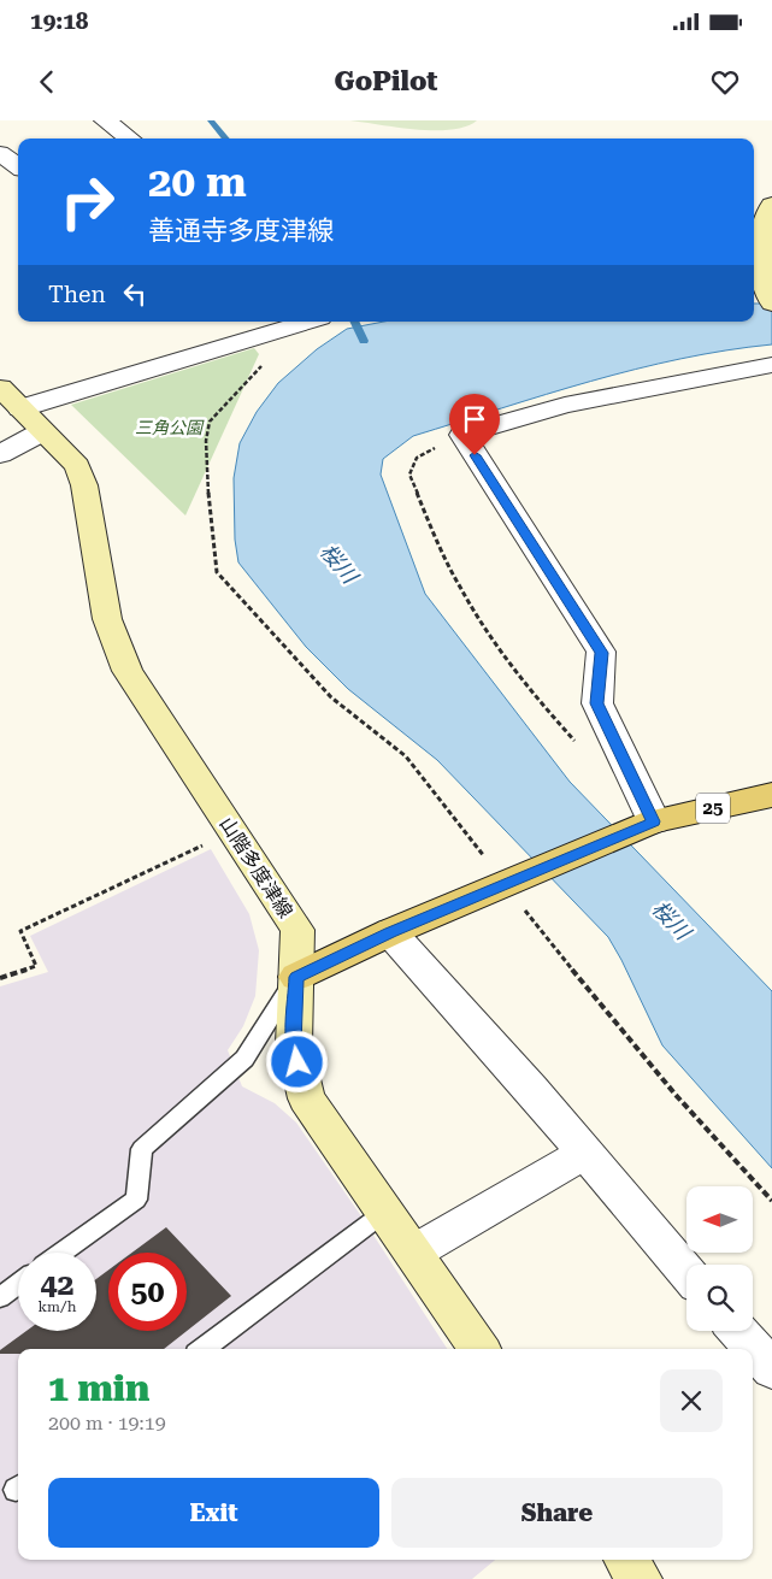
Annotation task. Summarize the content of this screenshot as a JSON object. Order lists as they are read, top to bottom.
{
  "streets": {
    "main road": ["25", "山階多度津線"]
  },
  "crossings": [
    ["25", "山階多度津線"]
  ],
  "water": ["桜川"],
  "parks": ["三角公園"],
  "north": "left",
  "page": {
    "status": "19:18",
    "header": "GoPilot",
    "turn": ["20 m", "善通寺多度津線"],
    "then": "Then",
    "speed": "42 km/h",
    "limit": "50",
    "heading": ["1 min", "200 m · 19:19"],
    "buttons": ["Exit", "Share"]
  }
}
